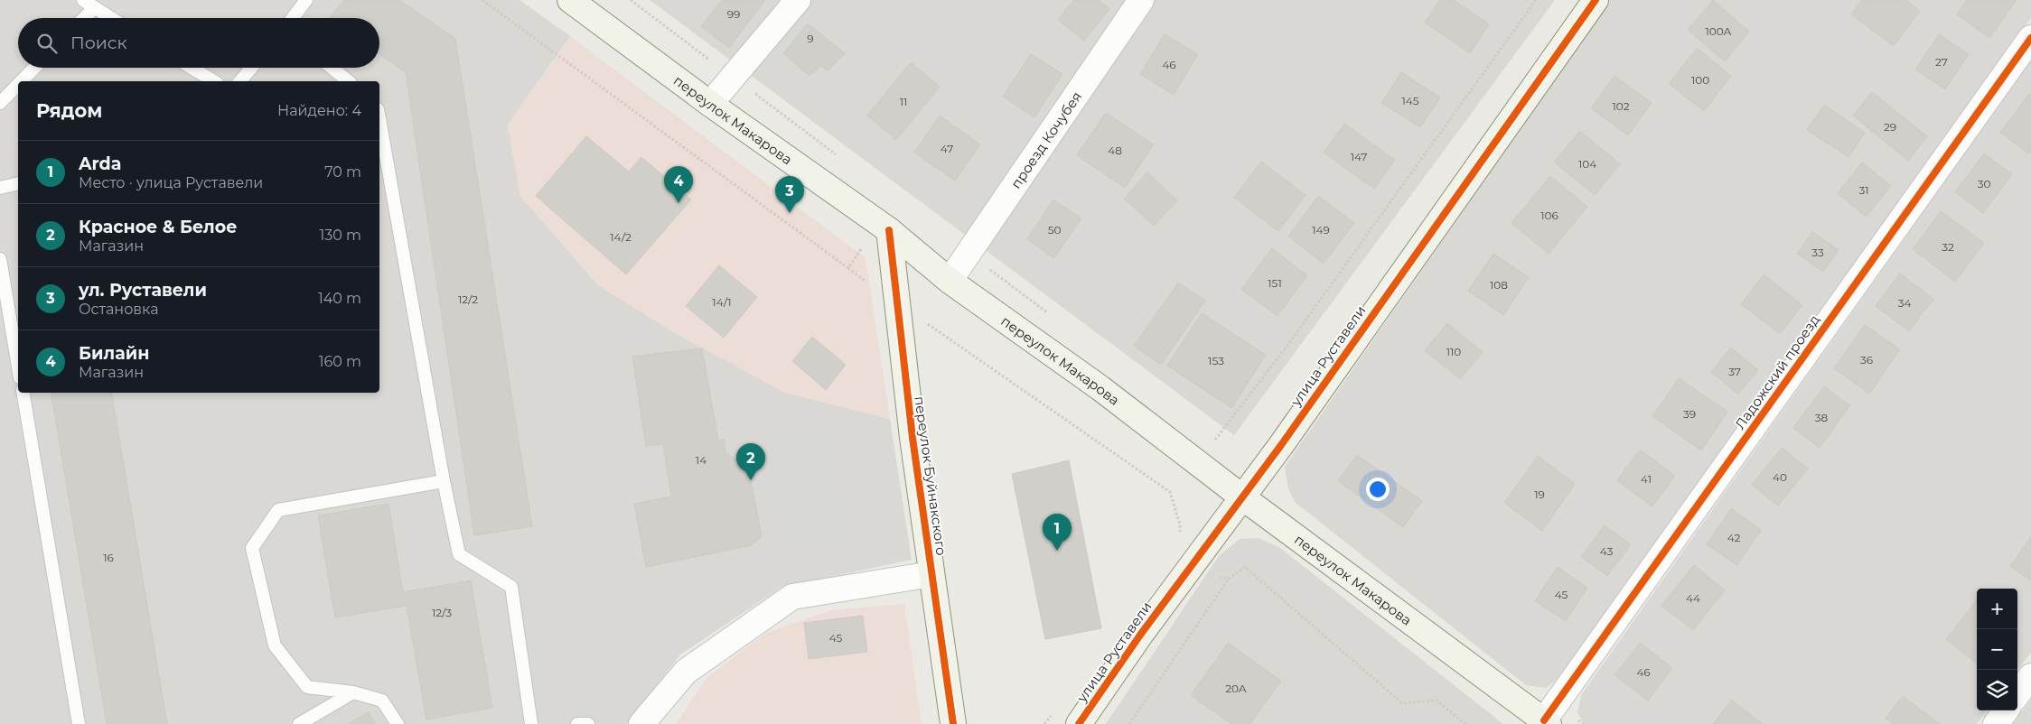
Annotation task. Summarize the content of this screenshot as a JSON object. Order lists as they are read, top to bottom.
{
  "streets": {
    "street": [
      "переулок Макарова",
      "проезд Кочубея",
      "улица Руставели",
      "Ладожский проезд",
      "переулок Буйнакского"
    ]
  },
  "crossings": [
    ["переулок Макарова", "проезд Кочубея"],
    ["переулок Макарова", "улица Руставели"],
    ["переулок Макарова", "Ладожский проезд"],
    ["переулок Макарова", "переулок Буйнакского"]
  ],
  "house_numbers": [
    "99",
    "100А",
    "9",
    "27",
    "46",
    "100",
    "145",
    "11",
    "102",
    "29",
    "47",
    "48",
    "147",
    "104",
    "30",
    "31",
    "106",
    "50",
    "149",
    "14/2",
    "32",
    "33",
    "151",
    "108",
    "12/2",
    "14/1",
    "34",
    "110",
    "36",
    "153",
    "37",
    "39",
    "38",
    "14",
    "40",
    "41",
    "19",
    "42",
    "43",
    "16",
    "45",
    "44",
    "12/3",
    "45",
    "46",
    "20А"
  ],
  "page": {
    "search": "Поиск",
    "heading": ["Рядом", "Найдено: 4"],
    "list": [
      {
        "mark": "1",
        "name": "Arda",
        "note": "Место · улица Руставели",
        "value": "70 m"
      },
      {
        "mark": "2",
        "name": "Красное & Белое",
        "note": "Магазин",
        "value": "130 m"
      },
      {
        "mark": "3",
        "name": "ул. Руставели",
        "note": "Остановка",
        "value": "140 m"
      },
      {
        "mark": "4",
        "name": "Билайн",
        "note": "Магазин",
        "value": "160 m"
      }
    ],
    "pins": [
      "4",
      "3",
      "2",
      "1"
    ],
    "map_buttons": ["+", "−"]
  }
}
